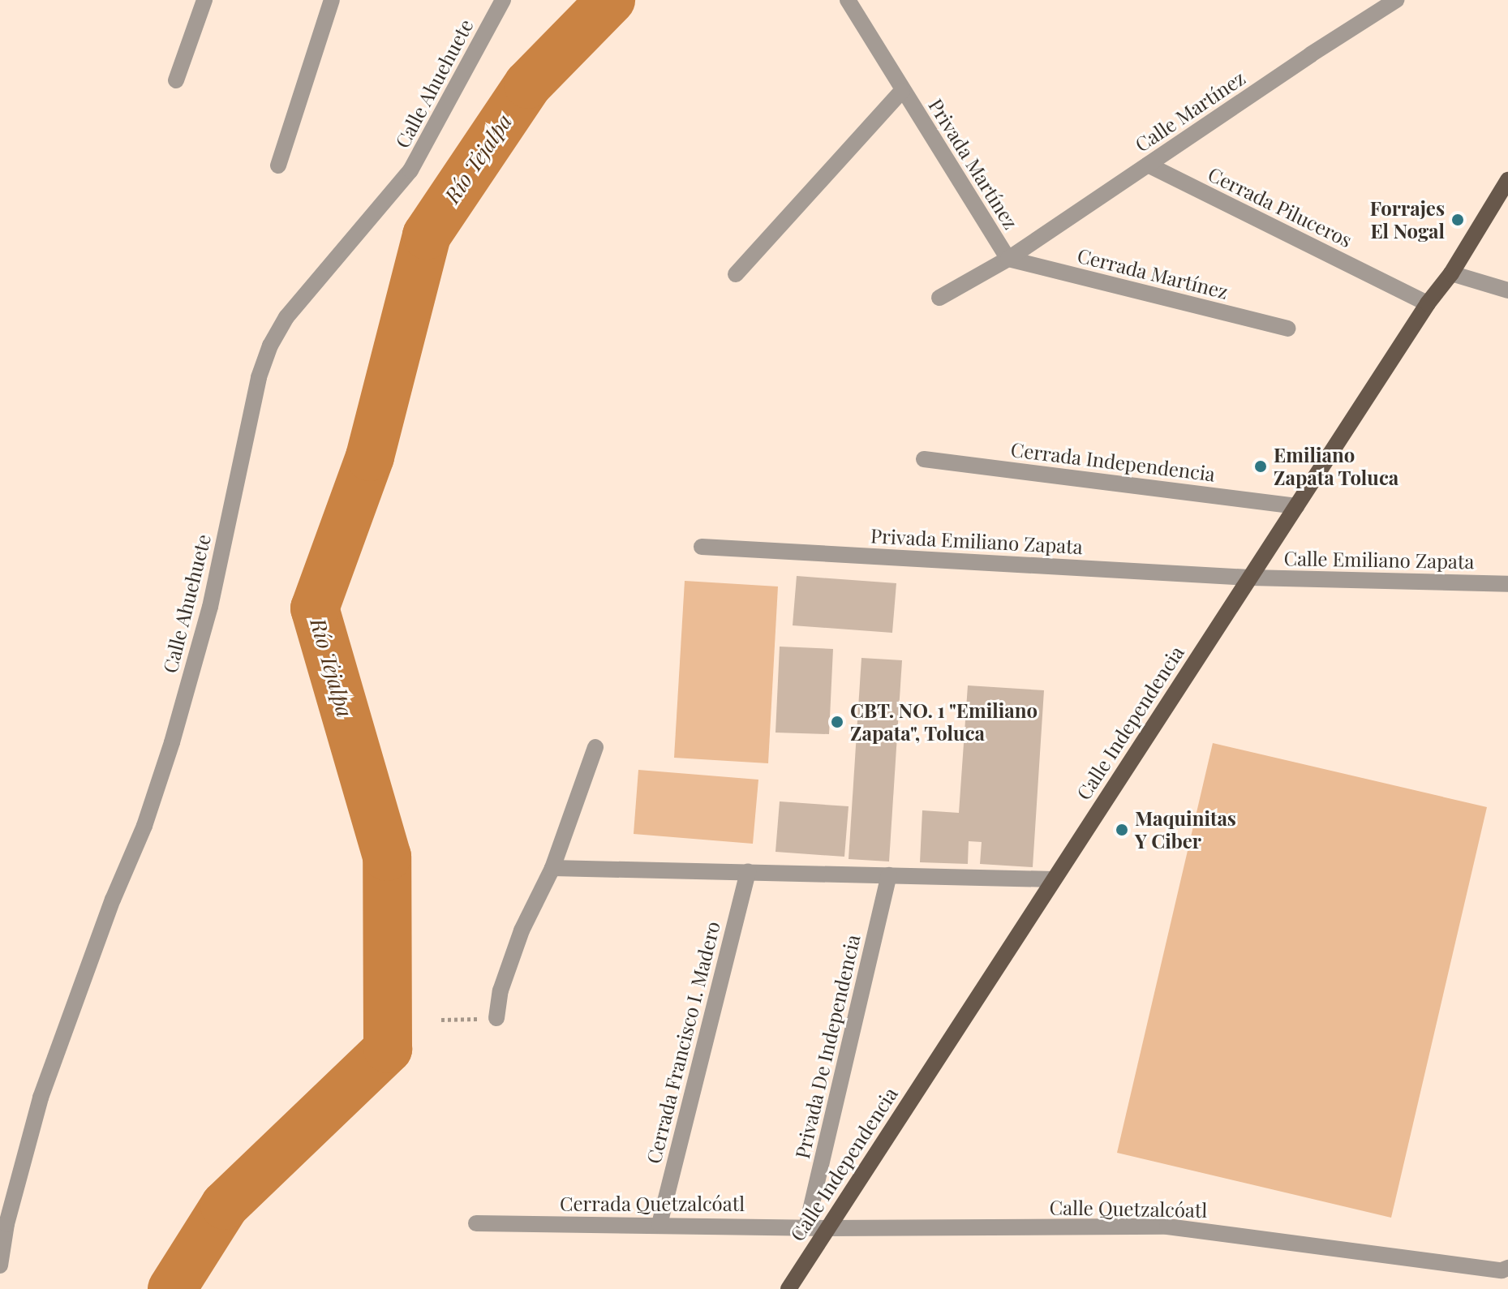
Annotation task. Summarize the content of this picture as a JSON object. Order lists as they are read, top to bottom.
{
  "streets": {
    "main road": ["Calle Independencia"],
    "street": [
      "Calle Ahuehuete",
      "Calle Martínez",
      "Privada Martínez",
      "Cerrada Piluceros",
      "Cerrada Martínez",
      "Cerrada Independencia",
      "Privada Emiliano Zapata",
      "Calle Emiliano Zapata",
      "Cerrada Francisco I. Madero",
      "Privada De Independencia",
      "Cerrada Quetzalcóatl",
      "Calle Quetzalcóatl"
    ]
  },
  "crossings": [
    ["Calle Martínez", "Privada Martínez"],
    ["Calle Martínez", "Cerrada Piluceros"],
    ["Calle Martínez", "Cerrada Martínez"],
    ["Privada Martínez", "Cerrada Martínez"],
    ["Cerrada Piluceros", "Calle Independencia"],
    ["Cerrada Independencia", "Calle Independencia"],
    ["Privada Emiliano Zapata", "Calle Emiliano Zapata"],
    ["Privada Emiliano Zapata", "Calle Independencia"],
    ["Calle Emiliano Zapata", "Calle Independencia"],
    ["Calle Independencia", "Cerrada Quetzalcóatl"],
    ["Calle Independencia", "Calle Quetzalcóatl"],
    ["Cerrada Francisco I. Madero", "Cerrada Quetzalcóatl"],
    ["Privada De Independencia", "Cerrada Quetzalcóatl"],
    ["Cerrada Quetzalcóatl", "Calle Quetzalcóatl"]
  ],
  "water": ["Río Tejalpa"],
  "places": [
    "Forrajes El Nogal",
    "Emiliano Zapata Toluca",
    "CBT. NO. 1 \"Emiliano Zapata\", Toluca",
    "Maquinitas Y Ciber"
  ]
}
